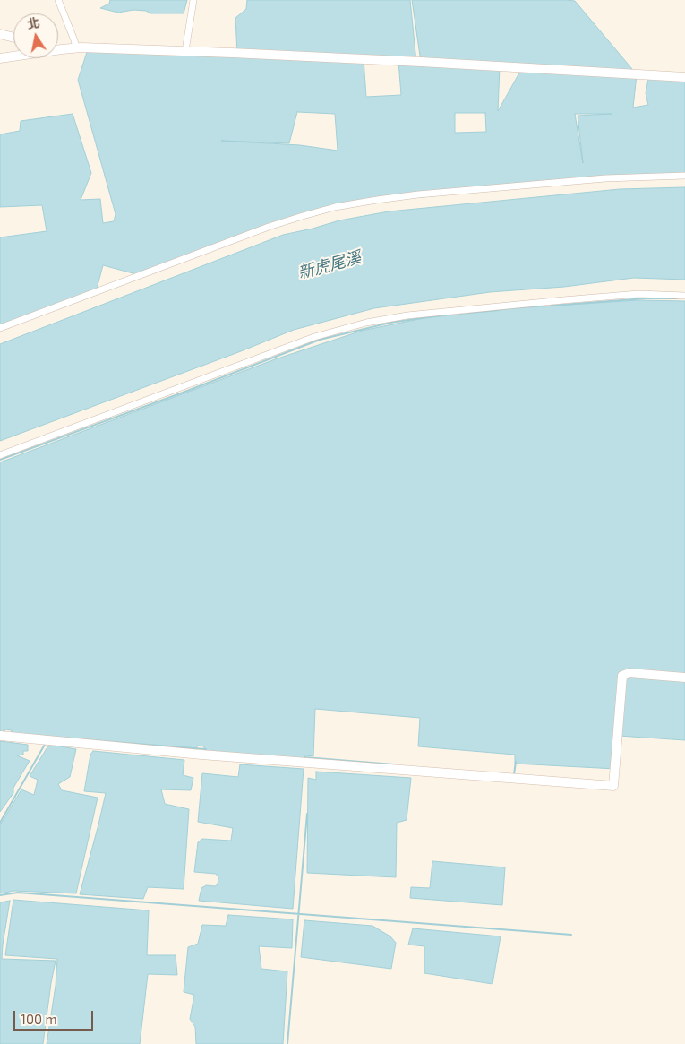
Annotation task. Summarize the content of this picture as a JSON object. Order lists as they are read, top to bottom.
{
  "water": ["新虎尾溪"],
  "scale_bar": "100 m",
  "north": "top"
}
